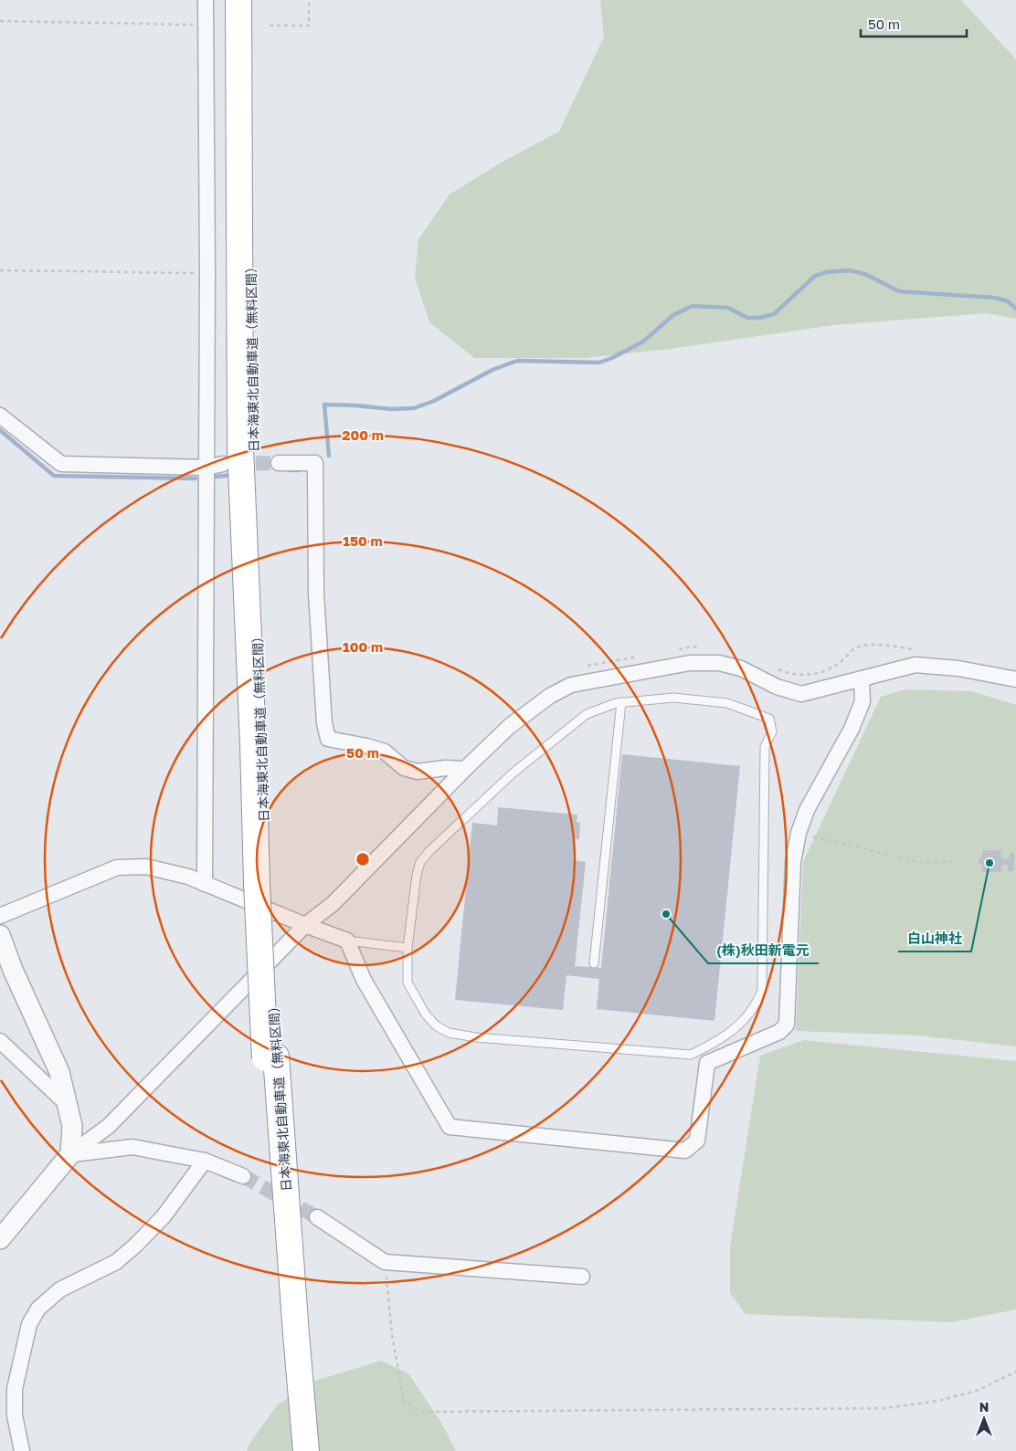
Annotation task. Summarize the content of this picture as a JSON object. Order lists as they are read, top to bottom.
{
  "streets": {
    "highway": ["日本海東北自動車道（無料区間）"]
  },
  "places": ["白山神社", "(株)秋田新電元"],
  "scale_bar": "50 m",
  "north": "top",
  "rings": [
    "200 m",
    "150 m",
    "100 m",
    "50 m"
  ]
}
